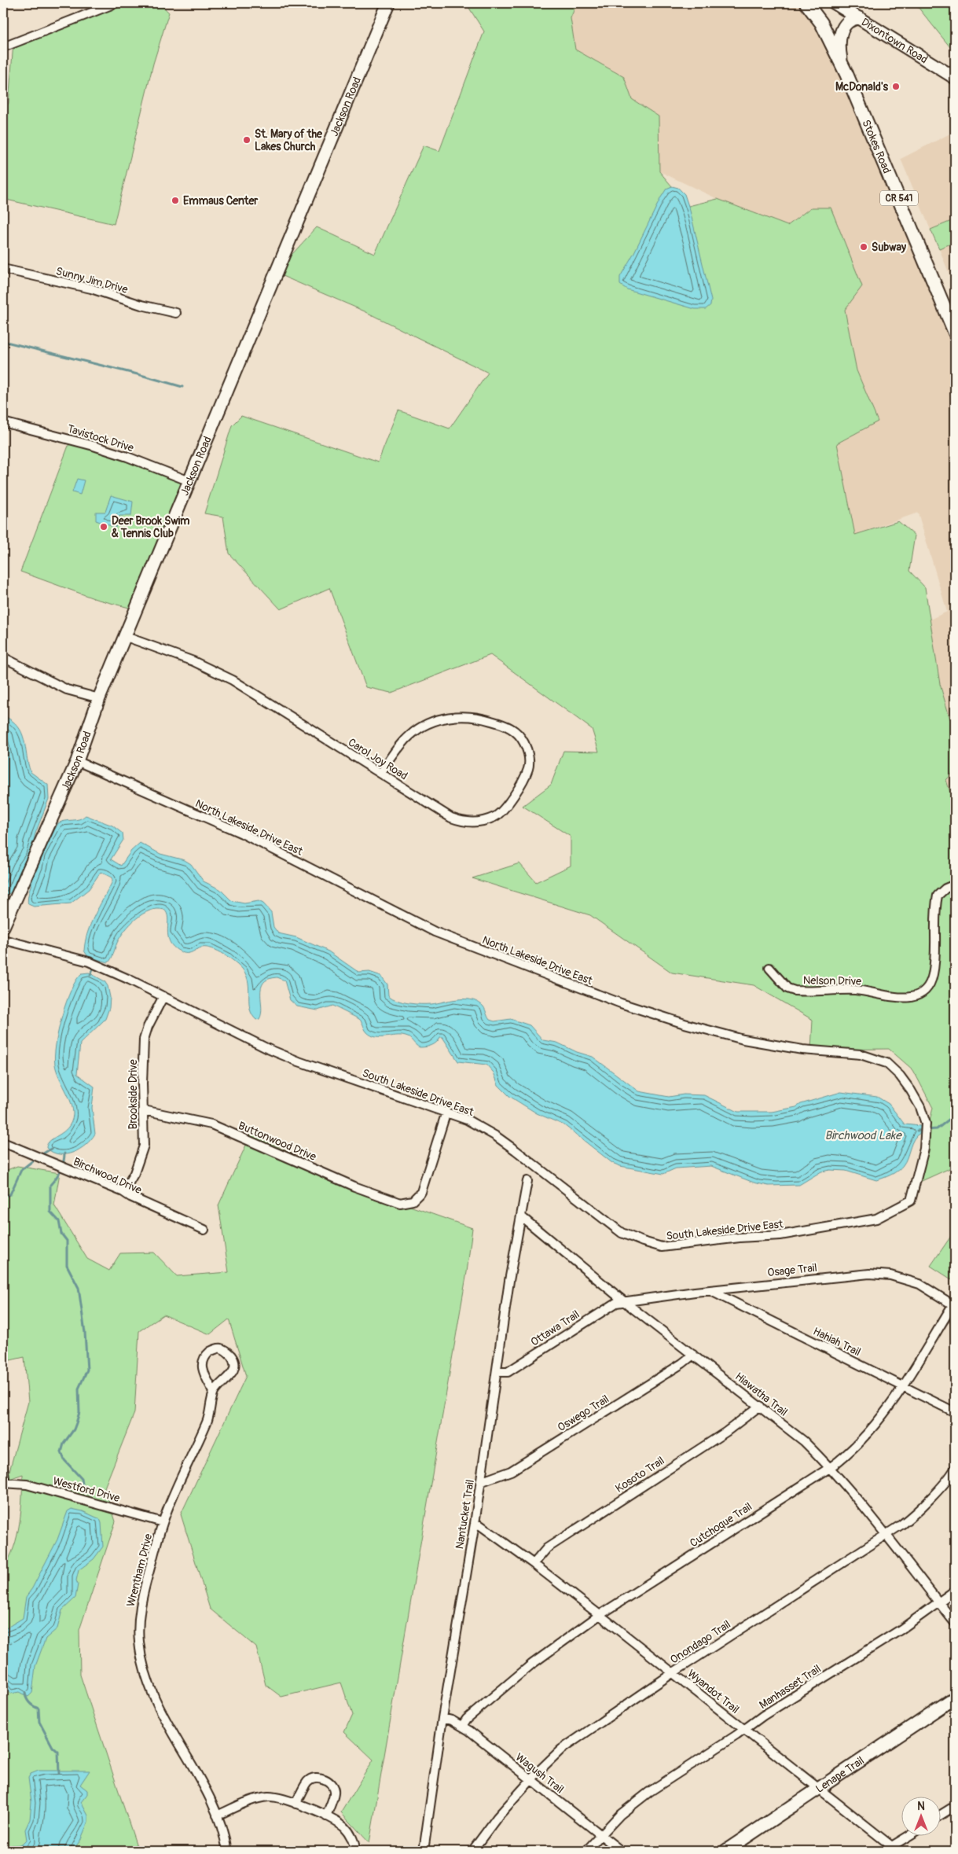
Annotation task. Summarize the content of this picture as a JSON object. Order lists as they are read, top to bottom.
{
  "streets": {
    "main road": ["Stokes Road", "CR 541"],
    "street": [
      "Dixontown Road",
      "Jackson Road",
      "Sunny Jim Drive",
      "Tavistock Drive",
      "Carol Joy Road",
      "North Lakeside Drive East",
      "Nelson Drive",
      "South Lakeside Drive East",
      "Brookside Drive",
      "Buttonwood Drive",
      "Birchwood Drive",
      "Osage Trail",
      "Ottawa Trail",
      "Hahiah Trail",
      "Hiawatha Trail",
      "Oswego Trail",
      "Kosoto Trail",
      "Westford Drive",
      "Nantucket Trail",
      "Cutchoque Trail",
      "Wrentham Drive",
      "Onondago Trail",
      "Manhasset Trail",
      "Wyandot Trail",
      "Wagush Trail",
      "Lenape Trail"
    ]
  },
  "crossings": [
    ["Jackson Road", "Tavistock Drive"],
    ["Jackson Road", "Carol Joy Road"],
    ["Jackson Road", "North Lakeside Drive East"],
    ["North Lakeside Drive East", "South Lakeside Drive East"],
    ["South Lakeside Drive East", "Brookside Drive"],
    ["South Lakeside Drive East", "Buttonwood Drive"],
    ["Brookside Drive", "Buttonwood Drive"],
    ["Brookside Drive", "Birchwood Drive"],
    ["Osage Trail", "Ottawa Trail"],
    ["Osage Trail", "Hahiah Trail"],
    ["Osage Trail", "Hiawatha Trail"],
    ["Osage Trail", "Cutchoque Trail"],
    ["Ottawa Trail", "Hiawatha Trail"],
    ["Ottawa Trail", "Nantucket Trail"],
    ["Hahiah Trail", "Cutchoque Trail"],
    ["Hiawatha Trail", "Oswego Trail"],
    ["Hiawatha Trail", "Kosoto Trail"],
    ["Hiawatha Trail", "Nantucket Trail"],
    ["Hiawatha Trail", "Cutchoque Trail"],
    ["Hiawatha Trail", "Onondago Trail"],
    ["Hiawatha Trail", "Manhasset Trail"],
    ["Oswego Trail", "Nantucket Trail"],
    ["Kosoto Trail", "Wyandot Trail"],
    ["Westford Drive", "Wrentham Drive"],
    ["Nantucket Trail", "Wyandot Trail"],
    ["Nantucket Trail", "Wagush Trail"],
    ["Cutchoque Trail", "Wyandot Trail"],
    ["Cutchoque Trail", "Wagush Trail"],
    ["Onondago Trail", "Wyandot Trail"],
    ["Onondago Trail", "Wagush Trail"],
    ["Manhasset Trail", "Wyandot Trail"],
    ["Manhasset Trail", "Wagush Trail"],
    ["Wyandot Trail", "Lenape Trail"]
  ],
  "water": ["Birchwood Lake"],
  "places": [
    "McDonald's",
    "St. Mary of the Lakes Church",
    "Emmaus Center",
    "Subway",
    "Deer Brook Swim & Tennis Club"
  ],
  "north": "top"
}
